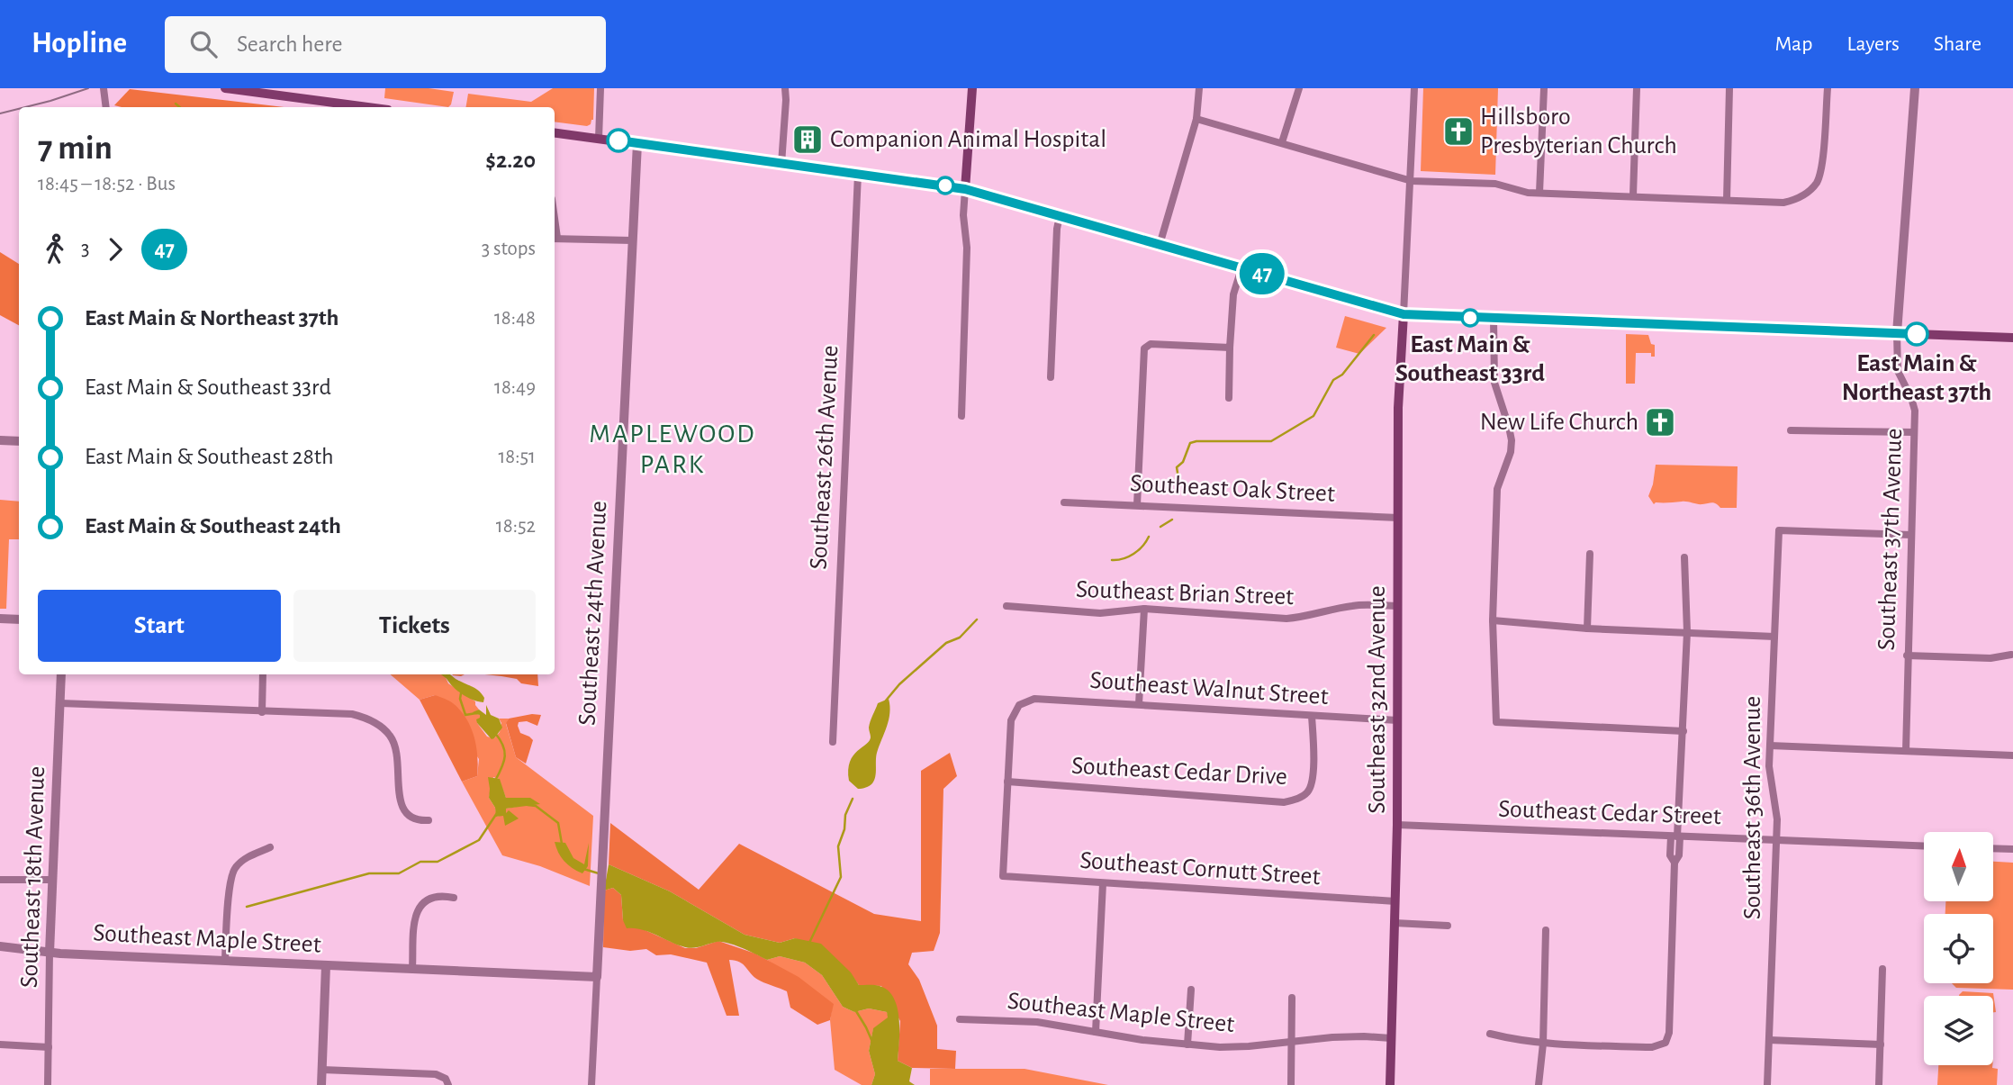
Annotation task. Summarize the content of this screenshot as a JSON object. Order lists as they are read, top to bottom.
{
  "streets": {
    "main road": ["Southeast 32nd Avenue"],
    "street": [
      "Southeast 26th Avenue",
      "Southeast Oak Street",
      "Southeast 37th Avenue",
      "Southeast Brian Street",
      "Southeast 24th Avenue",
      "Southeast Walnut Street",
      "Southeast Cedar Drive",
      "Southeast 36th Avenue",
      "Southeast Cedar Street",
      "Southeast Cornutt Street",
      "Southeast 18th Avenue",
      "Southeast Maple Street"
    ]
  },
  "crossings": [
    ["Southeast Oak Street", "Southeast 32nd Avenue"],
    ["Southeast 37th Avenue", "Southeast 36th Avenue"],
    ["Southeast Brian Street", "Southeast 32nd Avenue"],
    ["Southeast 24th Avenue", "Southeast Maple Street"],
    ["Southeast Walnut Street", "Southeast 32nd Avenue"],
    ["Southeast Walnut Street", "Southeast Cedar Drive"],
    ["Southeast Walnut Street", "Southeast Cornutt Street"],
    ["Southeast 32nd Avenue", "Southeast Cedar Street"],
    ["Southeast 32nd Avenue", "Southeast Cornutt Street"],
    ["Southeast 32nd Avenue", "Southeast Maple Street"],
    ["Southeast Cedar Drive", "Southeast Cornutt Street"],
    ["Southeast 36th Avenue", "Southeast Cedar Street"],
    ["Southeast 18th Avenue", "Southeast Maple Street"]
  ],
  "districts": ["MAPLEWOOD PARK"],
  "places": {
    "church": ["Hillsboro Presbyterian Church", "New Life Church"],
    "building": ["Companion Animal Hospital"],
    "other": ["East Main & Southeast 33rd", "East Main & Northeast 37th"]
  },
  "lines": ["bus line 47"],
  "north": "top",
  "page": {
    "header": "Hopline",
    "search": "Search here",
    "nav": ["Map", "Layers", "Share"],
    "on_map": "47",
    "heading": ["7 min", "18:45 – 18:52 · Bus", "$2.20"],
    "legs": ["3", "47", "3 stops"],
    "list": [
      {
        "name": "East Main & Northeast 37th",
        "value": "18:48"
      },
      {
        "name": "East Main & Southeast 33rd",
        "value": "18:49"
      },
      {
        "name": "East Main & Southeast 28th",
        "value": "18:51"
      },
      {
        "name": "East Main & Southeast 24th",
        "value": "18:52"
      }
    ],
    "buttons": ["Start", "Tickets"]
  }
}
